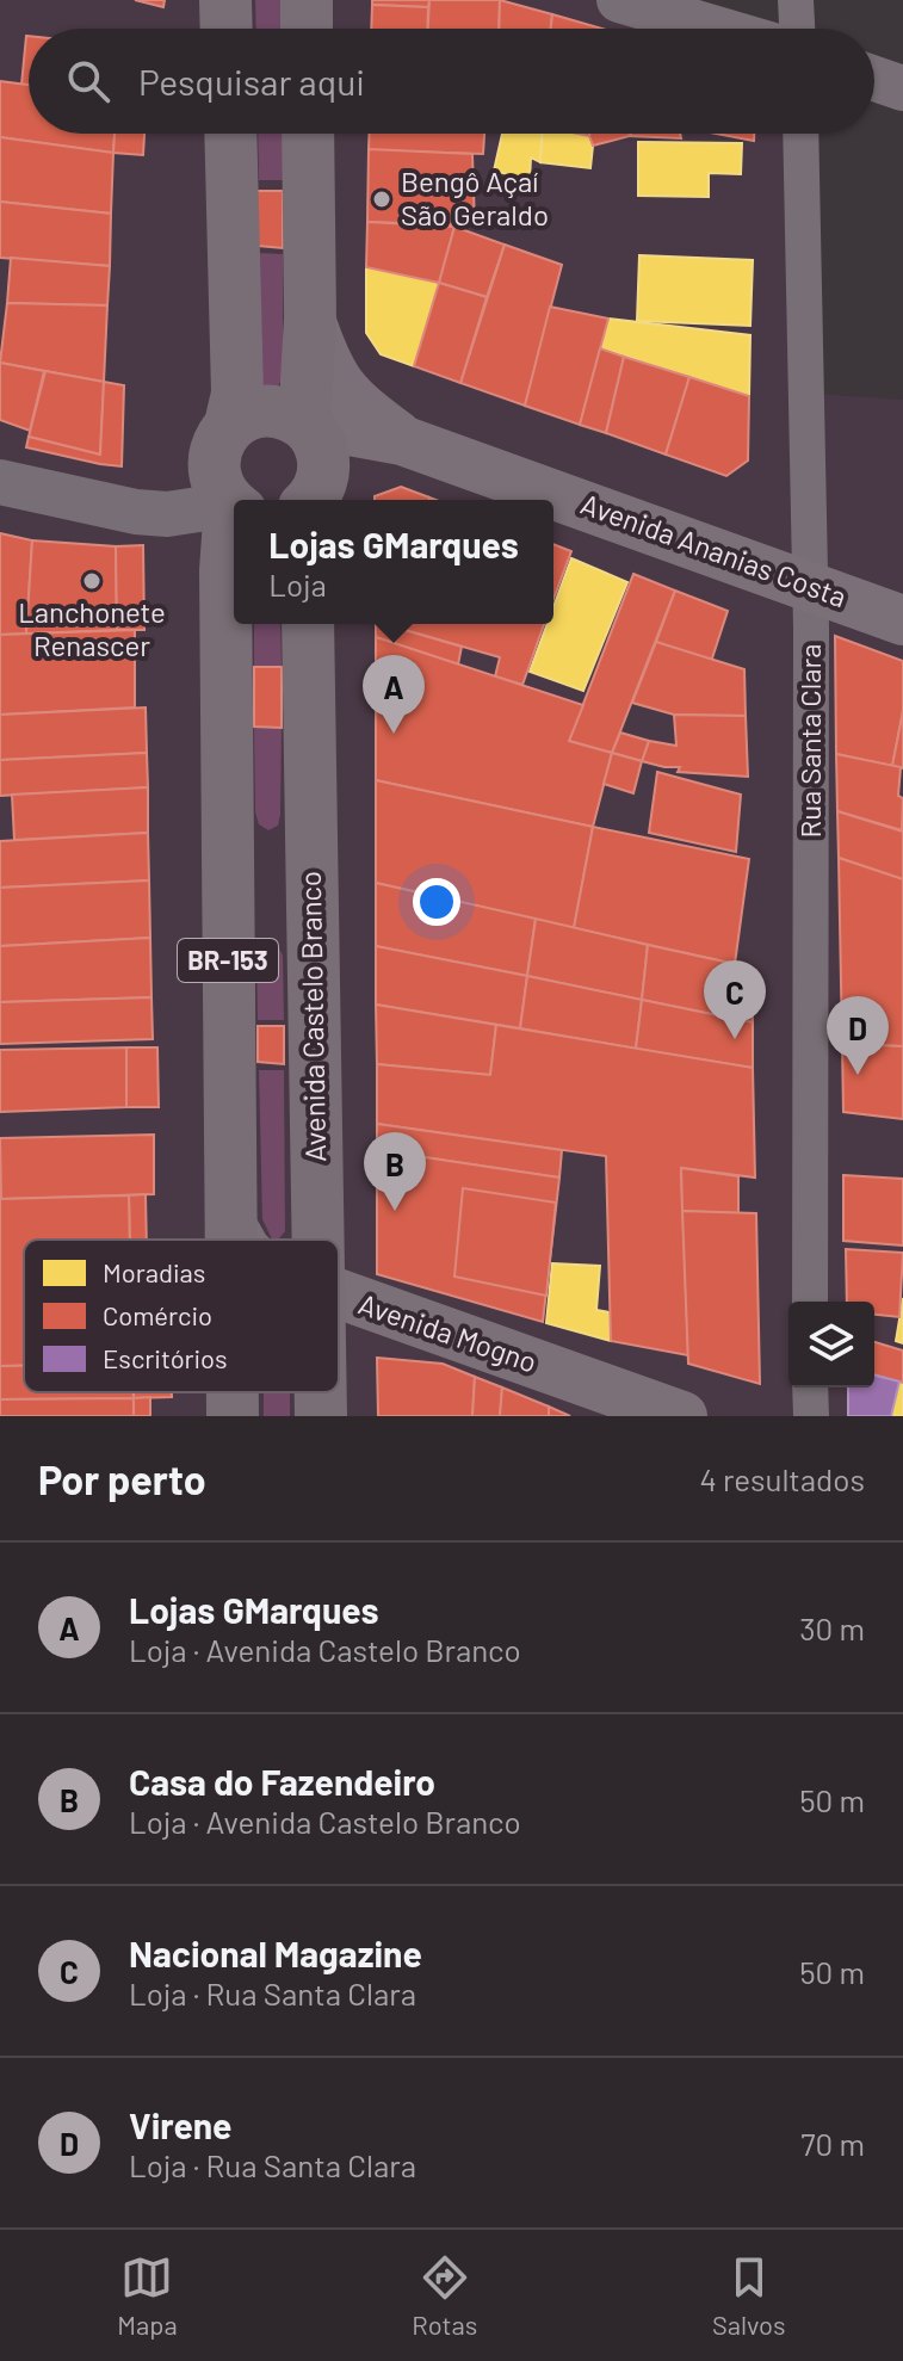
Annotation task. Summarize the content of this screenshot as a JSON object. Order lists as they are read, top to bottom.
{
  "streets": {
    "main road": [
      "Avenida Ananias Costa",
      "BR-153",
      "Avenida Castelo Branco",
      "Avenida Mogno"
    ],
    "street": ["Rua Santa Clara"]
  },
  "crossings": [
    ["Avenida Ananias Costa", "Rua Santa Clara"],
    ["BR-153", "Avenida Mogno"]
  ],
  "places": ["Bengô Açaí São Geraldo", "Lanchonete Renascer"],
  "legend": ["Moradias", "Comércio", "Escritórios"],
  "page": {
    "search": "Pesquisar aqui",
    "popup": ["Lojas GMarques", "Loja"],
    "pins": [
      "A",
      "C",
      "D",
      "B"
    ],
    "heading": ["Por perto", "4 resultados"],
    "list": [
      {
        "mark": "A",
        "name": "Lojas GMarques",
        "note": "Loja · Avenida Castelo Branco",
        "value": "30 m"
      },
      {
        "mark": "B",
        "name": "Casa do Fazendeiro",
        "note": "Loja · Avenida Castelo Branco",
        "value": "50 m"
      },
      {
        "mark": "C",
        "name": "Nacional Magazine",
        "note": "Loja · Rua Santa Clara",
        "value": "50 m"
      },
      {
        "mark": "D",
        "name": "Virene",
        "note": "Loja · Rua Santa Clara",
        "value": "70 m"
      }
    ],
    "nav": ["Mapa", "Rotas", "Salvos"]
  }
}
